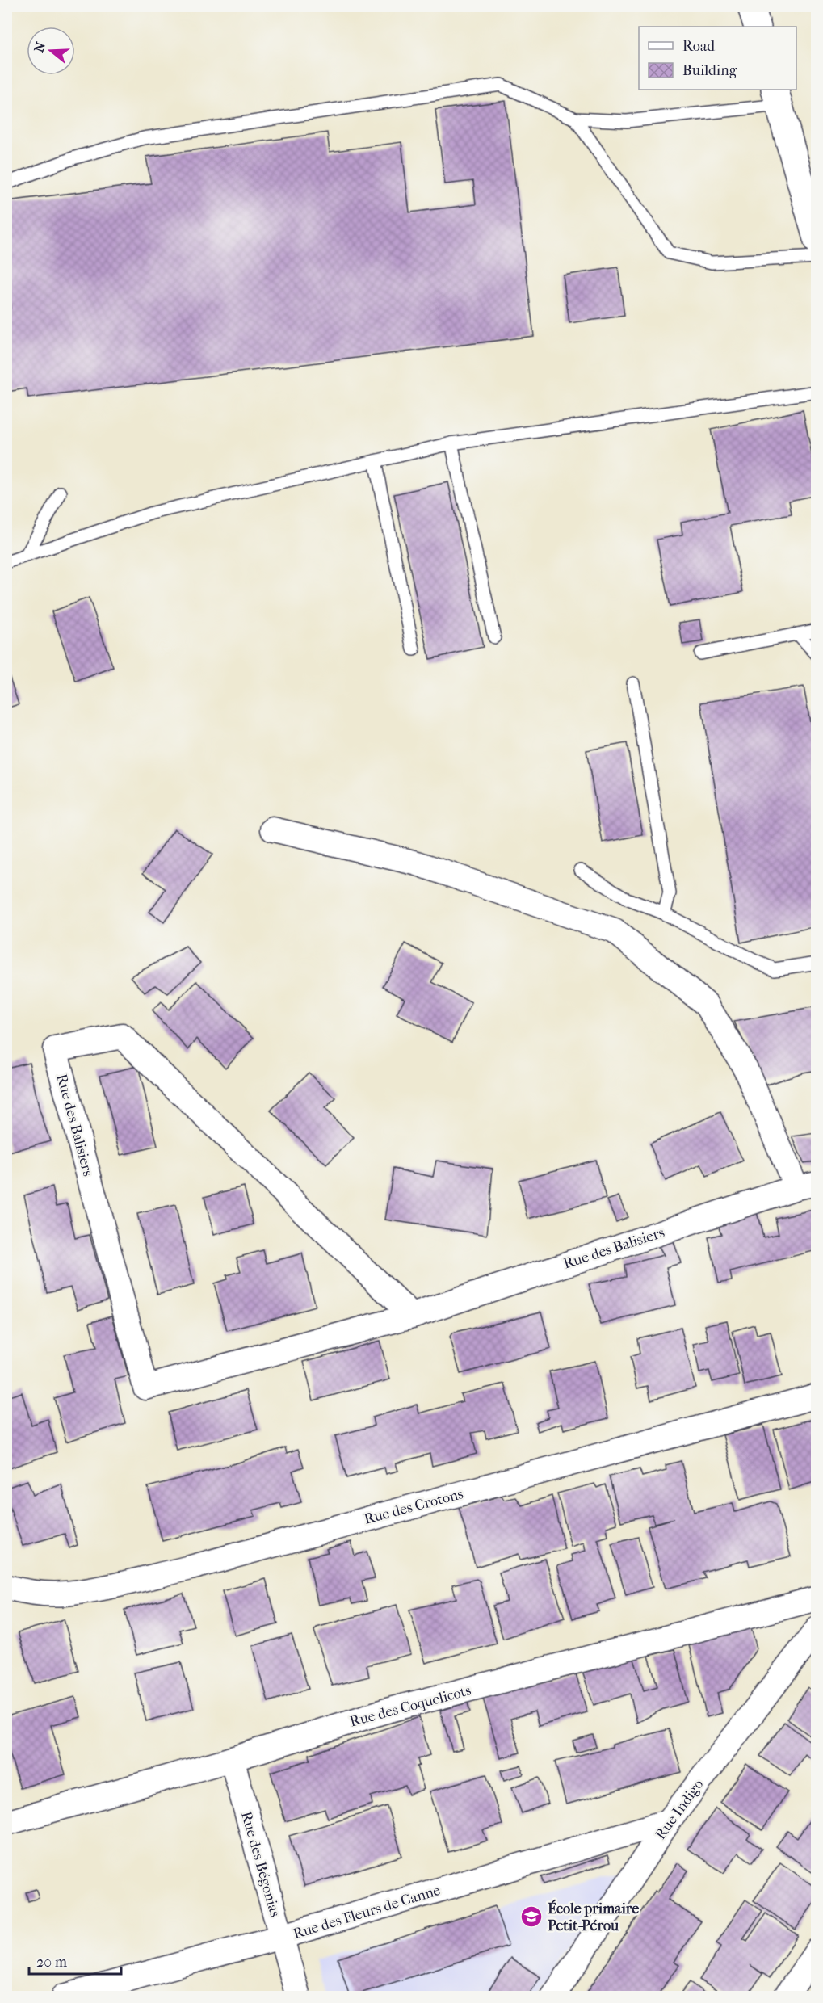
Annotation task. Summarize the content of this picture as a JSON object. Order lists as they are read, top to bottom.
{
  "streets": {
    "street": [
      "Rue des Balisiers",
      "Rue des Crotons",
      "Rue des Coquelicots",
      "Rue Indigo",
      "Rue des Bégonias",
      "Rue des Fleurs de Canne"
    ]
  },
  "crossings": [
    ["Rue des Coquelicots", "Rue des Bégonias"],
    ["Rue Indigo", "Rue des Fleurs de Canne"],
    ["Rue des Bégonias", "Rue des Fleurs de Canne"]
  ],
  "places": {
    "school or university": ["École primaire Petit-Pérou"]
  },
  "legend": ["Road", "Building"],
  "scale_bar": "20 m",
  "north": "left"
}
